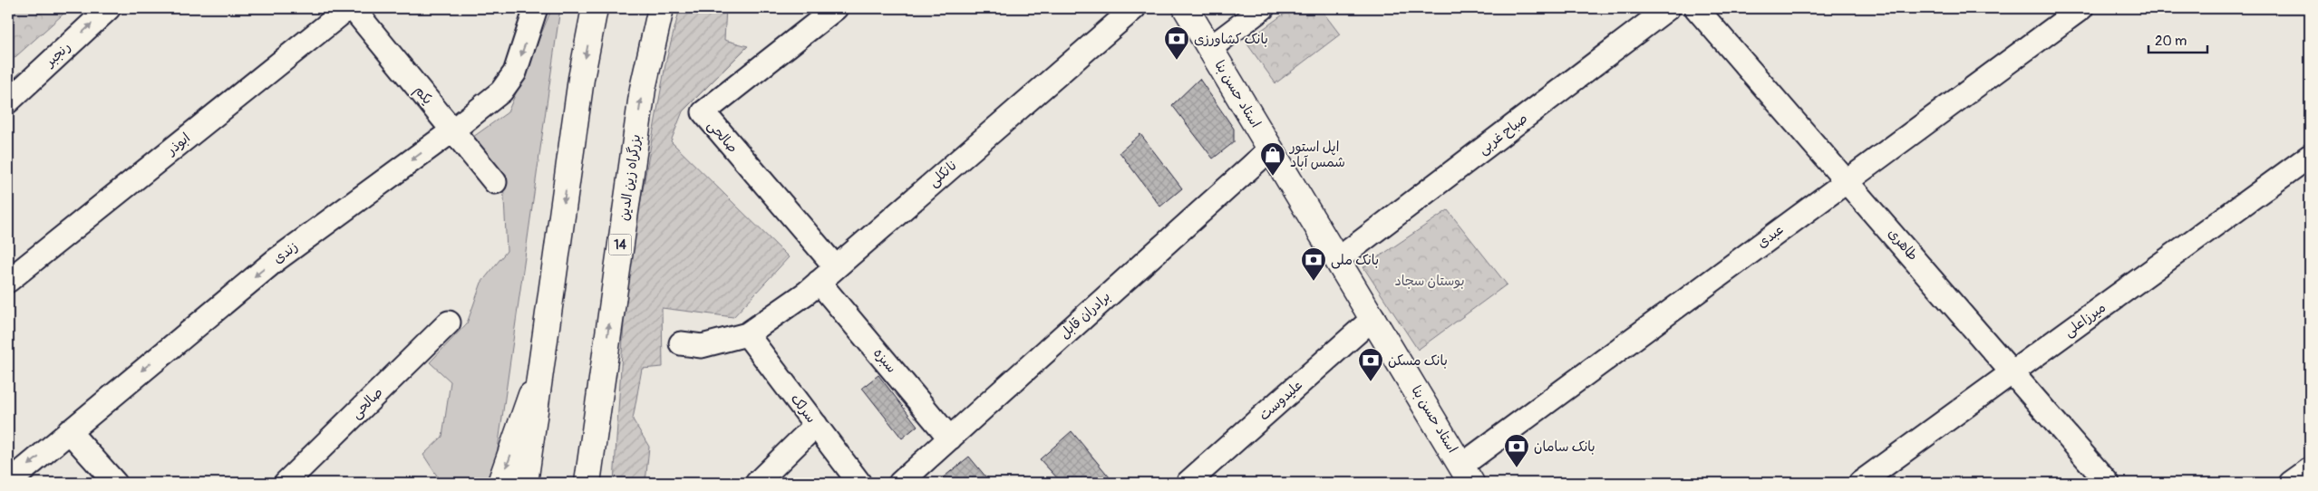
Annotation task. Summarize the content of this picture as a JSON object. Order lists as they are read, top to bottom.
{
  "streets": {
    "main road": ["استاد حسن بنا", "بزرگراه زین الدین", "14"],
    "street": [
      "رنجبر",
      "یکم",
      "صباح غربی",
      "صالحی",
      "ابوذر",
      "نانکلی",
      "عبدی",
      "طاهری",
      "زندی",
      "برادران قابل",
      "میرزاعلی",
      "سبزه",
      "علیدوست",
      "سرلک"
    ]
  },
  "crossings": [
    ["استاد حسن بنا", "صباح غربی"],
    ["استاد حسن بنا", "عبدی"],
    ["استاد حسن بنا", "برادران قابل"],
    ["استاد حسن بنا", "علیدوست"],
    ["یکم", "زندی"],
    ["صالحی", "نانکلی"],
    ["صالحی", "سبزه"],
    ["نانکلی", "سبزه"],
    ["نانکلی", "سرلک"],
    ["عبدی", "طاهری"],
    ["طاهری", "میرزاعلی"],
    ["برادران قابل", "سبزه"]
  ],
  "one_way": ["رنجبر", "زندی"],
  "parks": ["بوستان سجاد"],
  "places": {
    "bank": [
      "بانک کشاورزی",
      "بانک ملی",
      "بانک مسکن",
      "بانک سامان"
    ],
    "shop": ["اپل استور شمس آباد"]
  },
  "scale_bar": "20 m"
}
